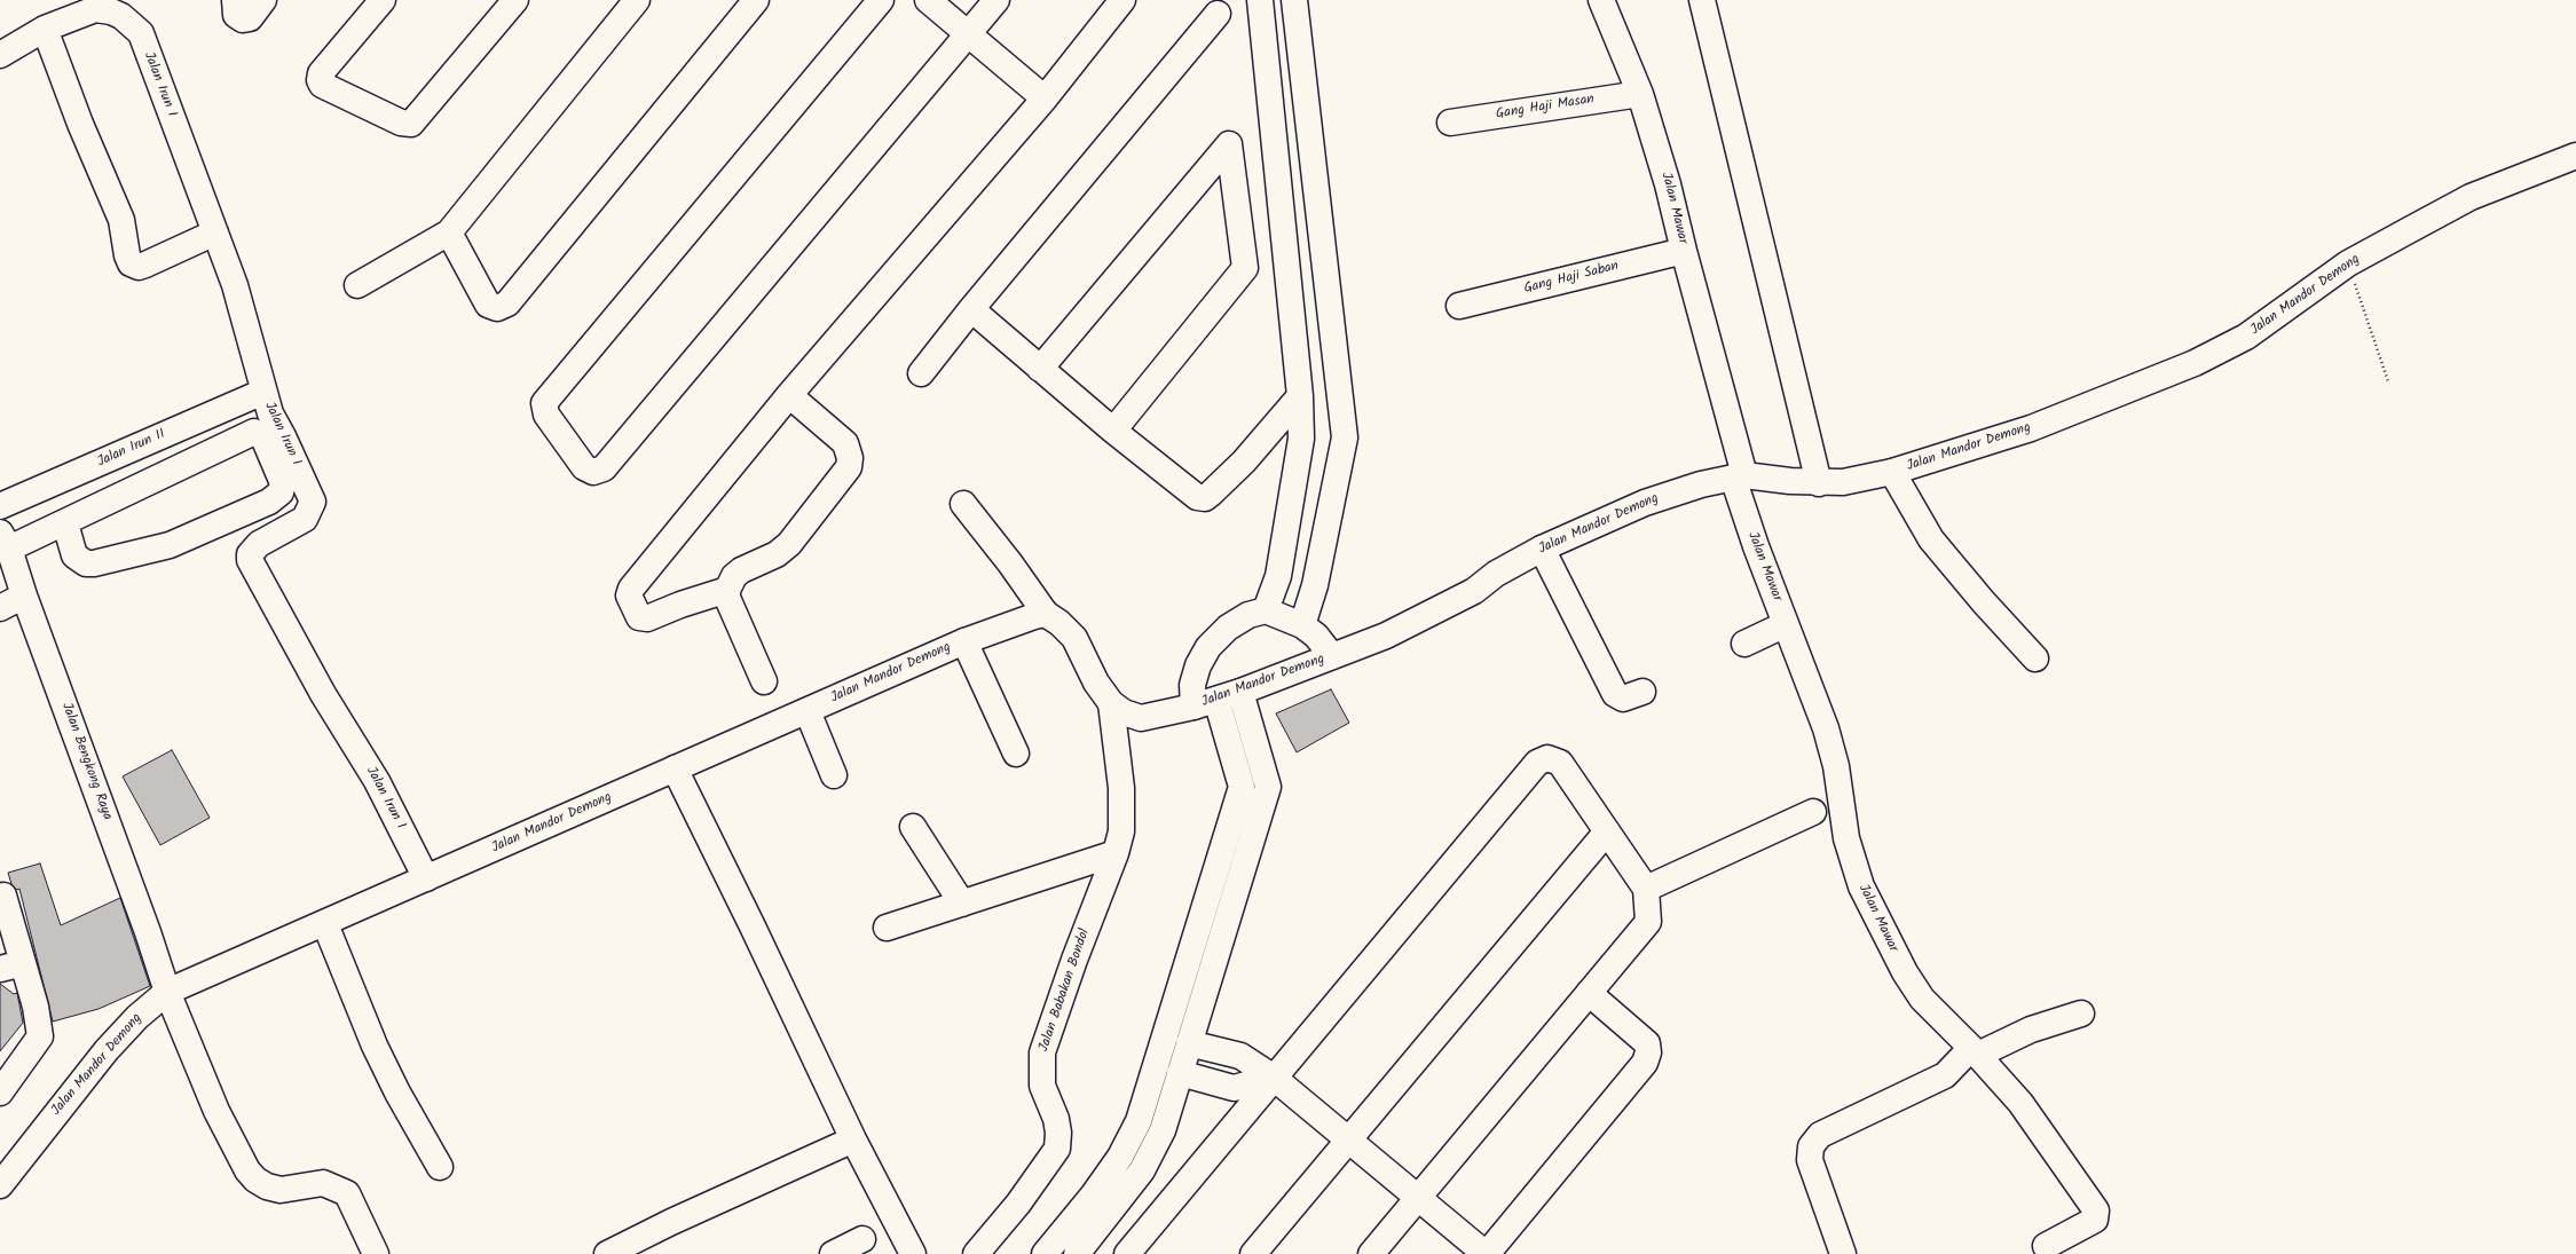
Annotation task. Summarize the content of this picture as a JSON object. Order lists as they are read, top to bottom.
{
  "streets": {
    "street": [
      "Jalan Irun I",
      "Gang Haji Masan",
      "Jalan Mawar",
      "Gang Haji Saban",
      "Jalan Mandor Demong",
      "Jalan Irun II",
      "Jalan Bengkong Raya",
      "Jalan Babakan Bondol"
    ]
  },
  "crossings": [
    ["Jalan Irun I", "Jalan Mandor Demong"],
    ["Jalan Irun I", "Jalan Irun II"],
    ["Gang Haji Masan", "Jalan Mawar"],
    ["Jalan Mawar", "Gang Haji Saban"],
    ["Jalan Mawar", "Jalan Mandor Demong"],
    ["Jalan Mandor Demong", "Jalan Bengkong Raya"],
    ["Jalan Mandor Demong", "Jalan Babakan Bondol"]
  ]
}
